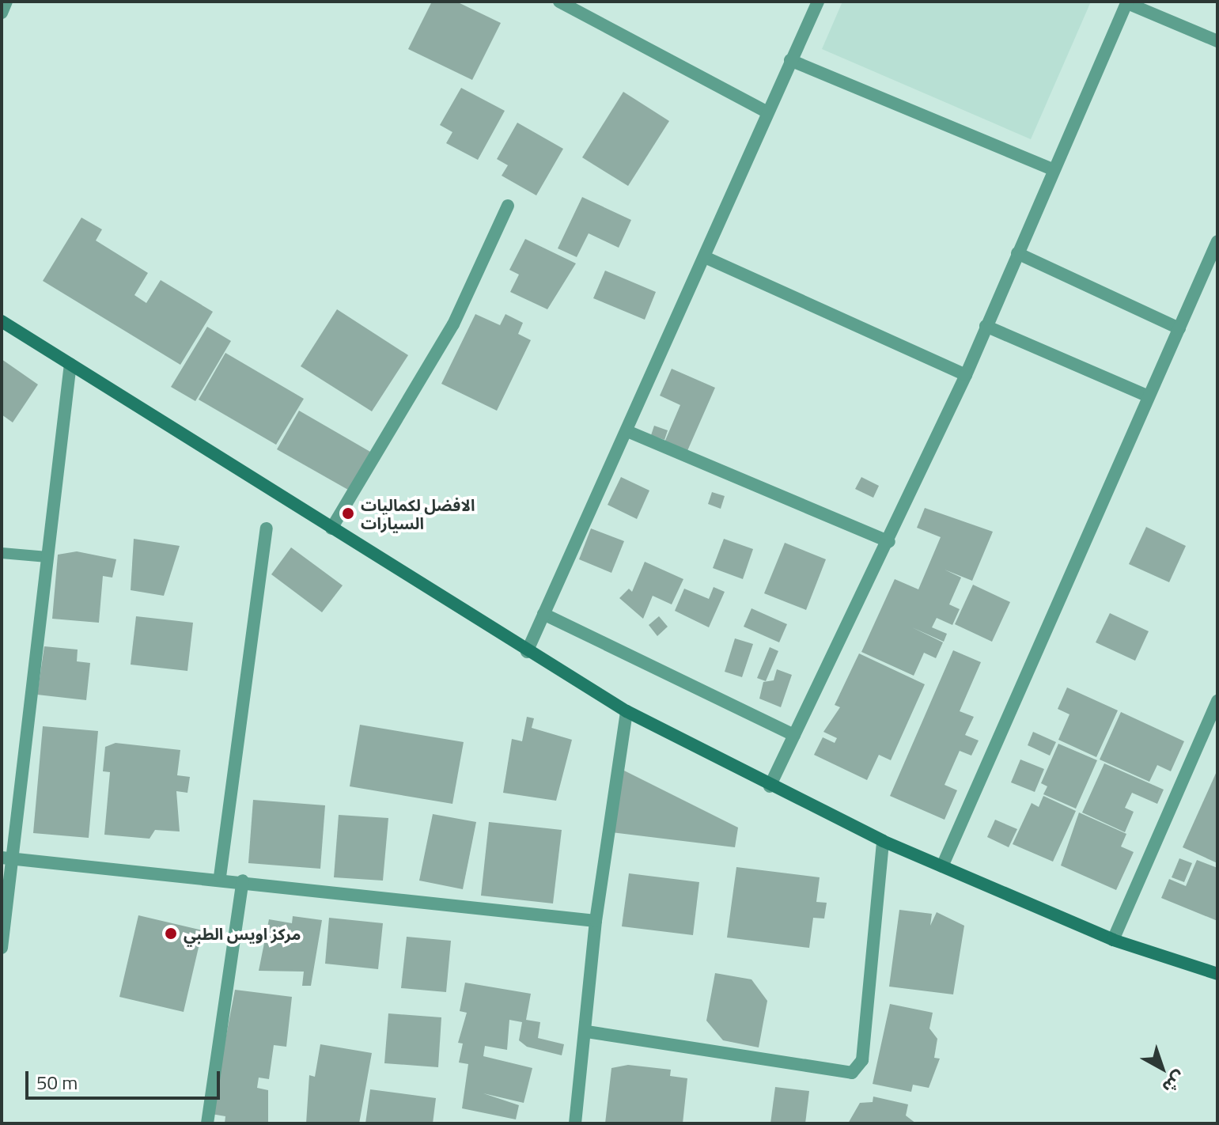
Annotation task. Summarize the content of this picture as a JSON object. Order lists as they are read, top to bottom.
{
  "places": ["الافضل لكماليات السيارات", "مركز اويس الطبي"],
  "scale_bar": "50 m",
  "north": "bottom right"
}
